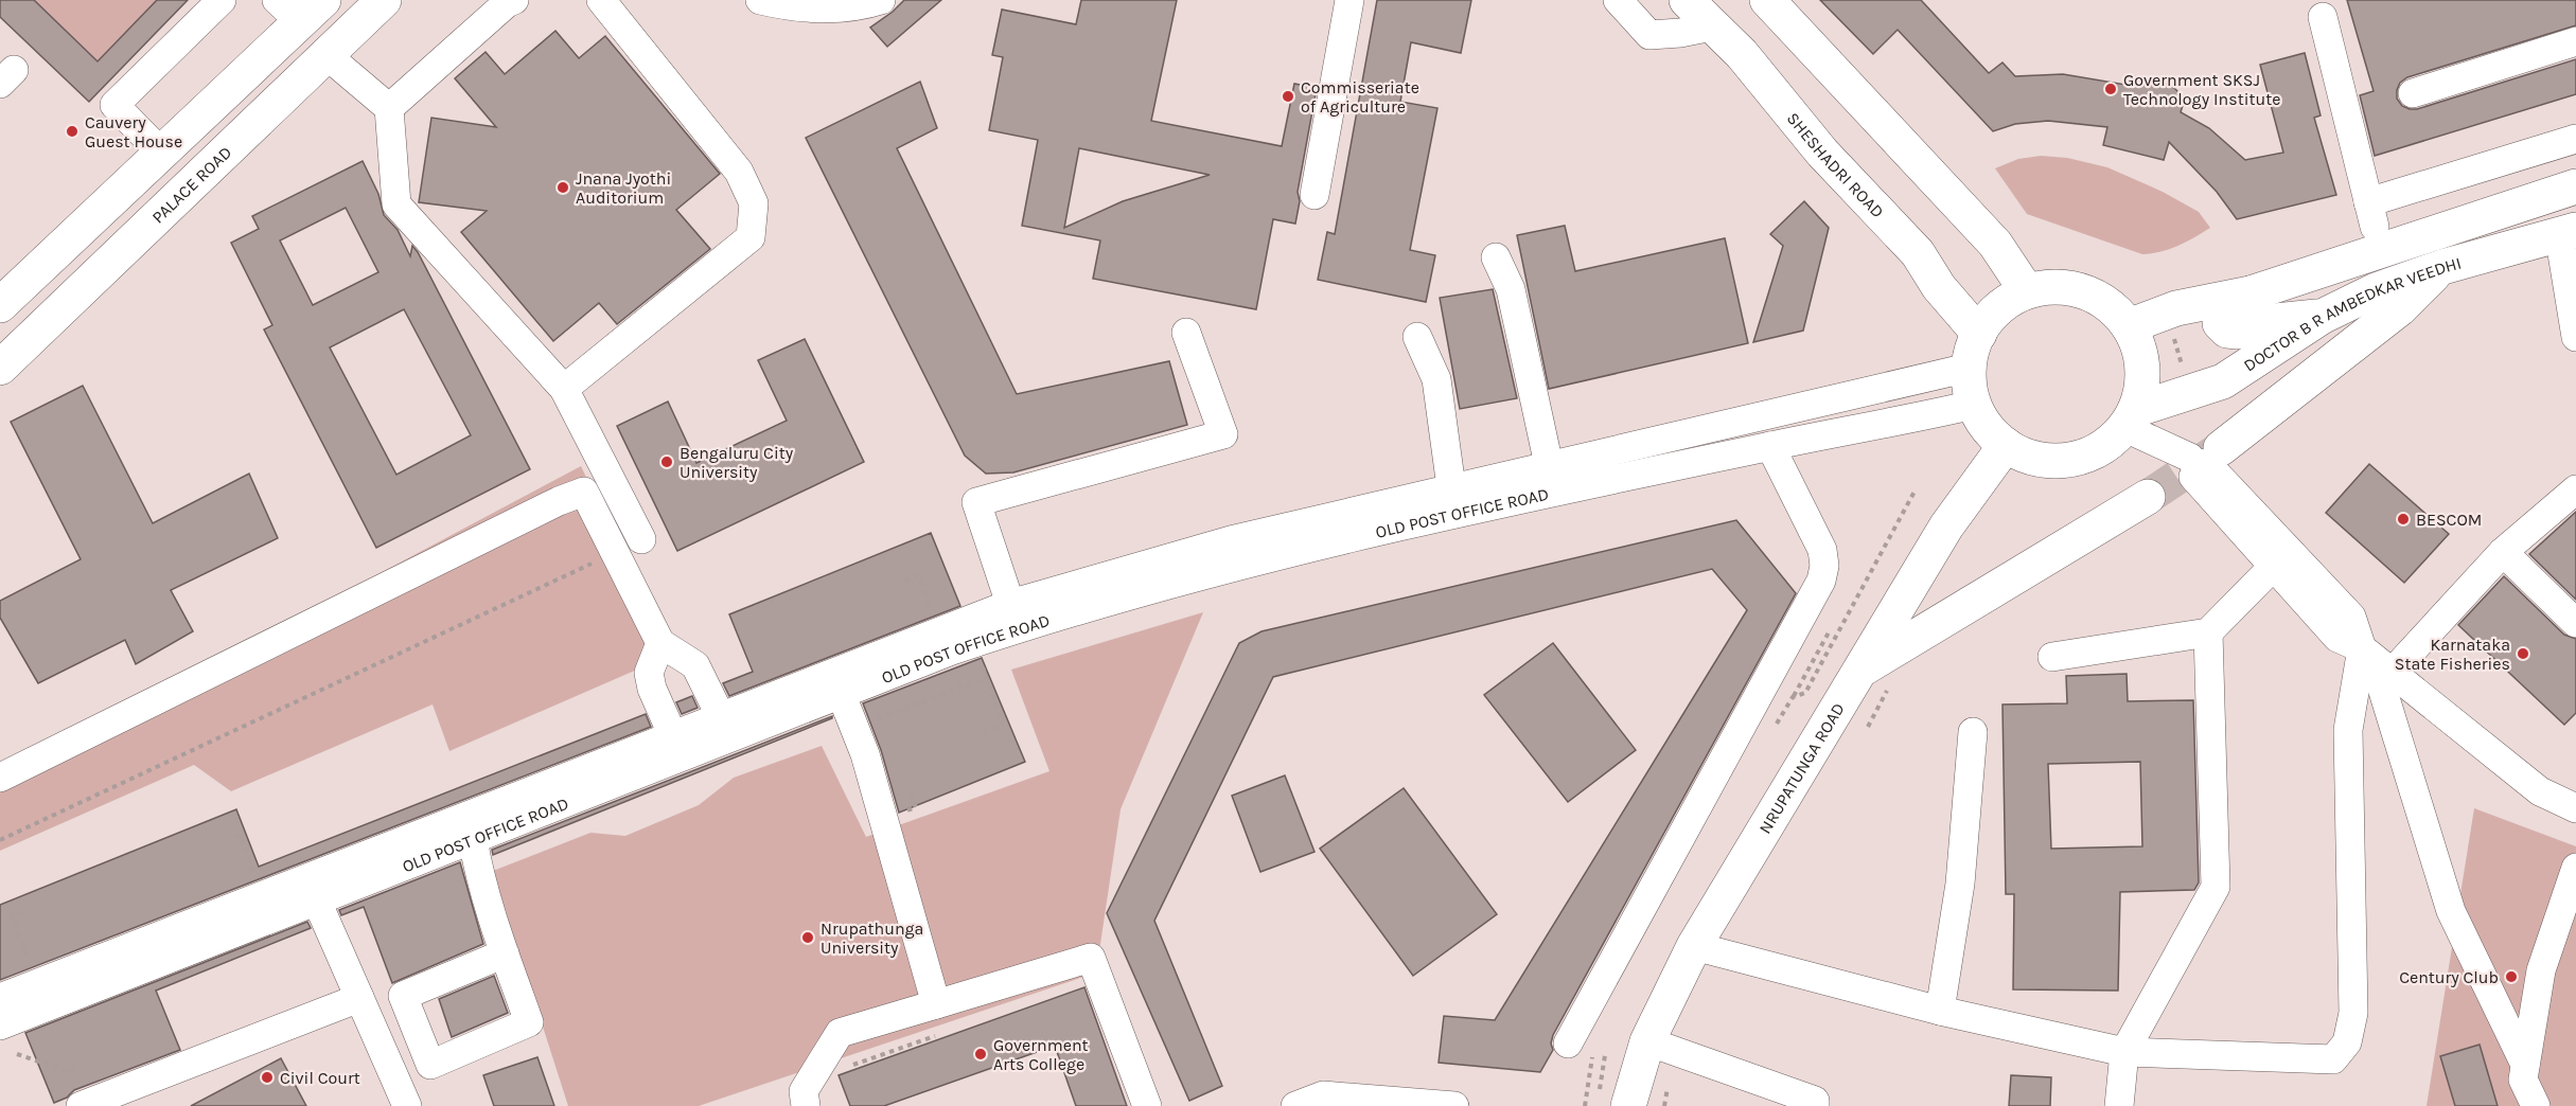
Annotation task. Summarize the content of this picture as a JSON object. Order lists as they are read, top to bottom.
{
  "streets": {
    "main road": [
      "SHESHADRI ROAD",
      "PALACE ROAD",
      "DOCTOR B R AMBEDKAR VEEDHI",
      "NRUPATUNGA ROAD"
    ],
    "street": ["OLD POST OFFICE ROAD"]
  },
  "crossings": [
    ["SHESHADRI ROAD", "DOCTOR B R AMBEDKAR VEEDHI"],
    ["SHESHADRI ROAD", "OLD POST OFFICE ROAD"],
    ["SHESHADRI ROAD", "NRUPATUNGA ROAD"],
    ["DOCTOR B R AMBEDKAR VEEDHI", "OLD POST OFFICE ROAD"],
    ["DOCTOR B R AMBEDKAR VEEDHI", "NRUPATUNGA ROAD"],
    ["OLD POST OFFICE ROAD", "NRUPATUNGA ROAD"]
  ],
  "places": [
    "Government SKSJ Technology Institute",
    "Commisseriate of Agriculture",
    "Cauvery Guest House",
    "Jnana Jyothi Auditorium",
    "Bengaluru City University",
    "BESCOM",
    "Karnataka State Fisheries",
    "Nrupathunga University",
    "Century Club",
    "Government Arts College",
    "Civil Court"
  ]
}
